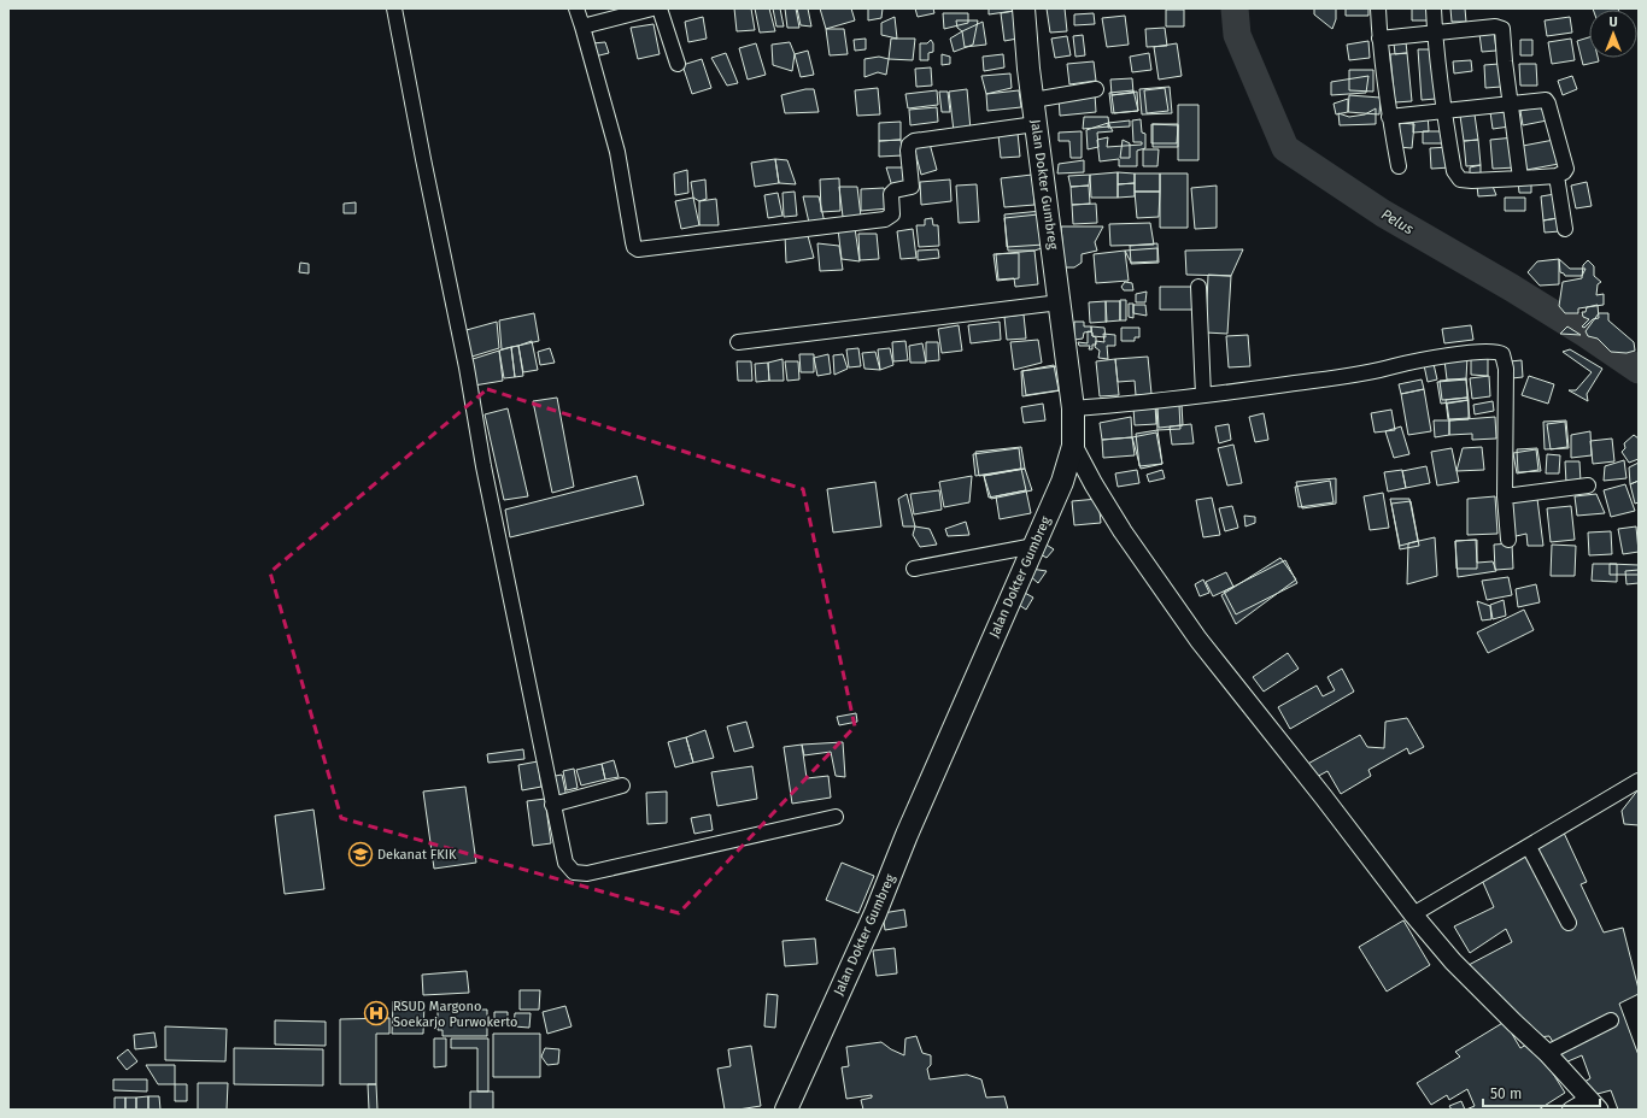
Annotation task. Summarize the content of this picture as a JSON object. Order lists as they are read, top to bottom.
{
  "streets": {
    "main road": ["Jalan Dokter Gumbreg"]
  },
  "water": ["Pelus"],
  "places": {
    "school or university": ["Dekanat FKIK"],
    "hospital": ["RSUD Margono Soekarjo Purwokerto"]
  },
  "scale_bar": "50 m",
  "north": "top"
}
